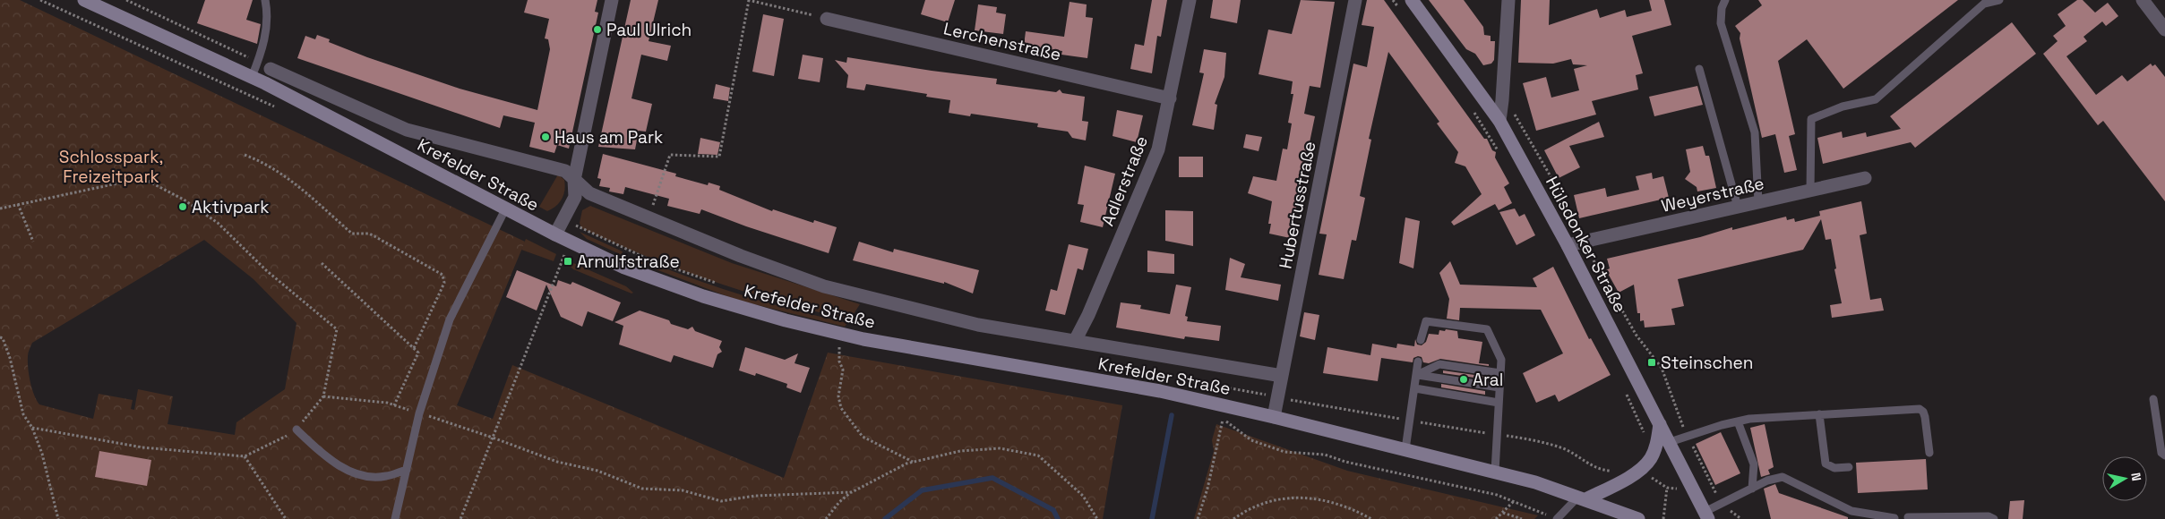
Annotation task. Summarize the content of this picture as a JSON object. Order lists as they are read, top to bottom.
{
  "streets": {
    "main road": ["Krefelder Straße", "Hülsdonker Straße"],
    "street": [
      "Lerchenstraße",
      "Adlerstraße",
      "Weyerstraße",
      "Hubertusstraße"
    ]
  },
  "crossings": [
    ["Lerchenstraße", "Adlerstraße"],
    ["Krefelder Straße", "Adlerstraße"],
    ["Krefelder Straße", "Hubertusstraße"],
    ["Weyerstraße", "Hülsdonker Straße"]
  ],
  "parks": ["Schlosspark, Freizeitpark"],
  "places": {
    "other": [
      "Paul Ulrich",
      "Haus am Park",
      "Aktivpark",
      "Aral"
    ],
    "transit": ["Arnulfstraße", "Steinschen"]
  },
  "north": "right"
}
